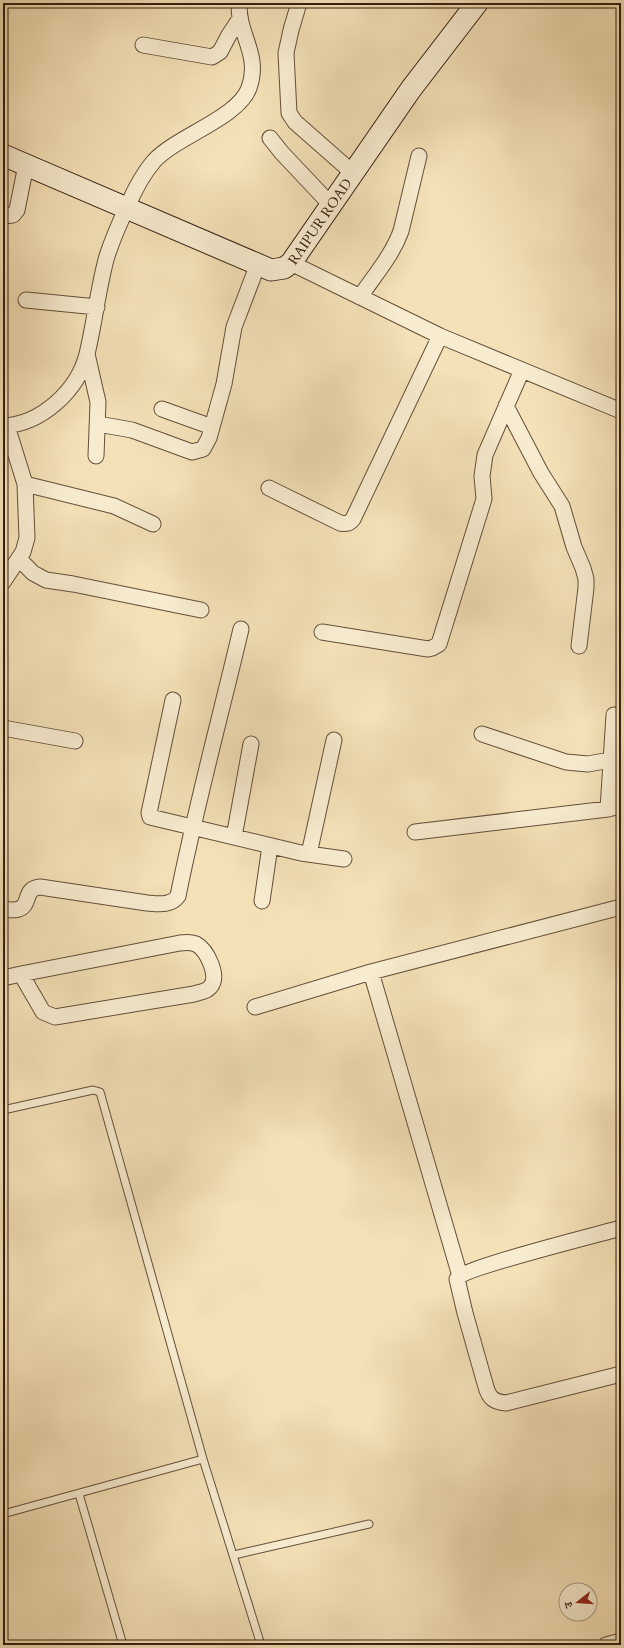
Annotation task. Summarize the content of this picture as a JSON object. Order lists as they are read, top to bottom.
{
  "streets": {
    "main road": ["RAIPUR ROAD"]
  },
  "north": "left"
}
